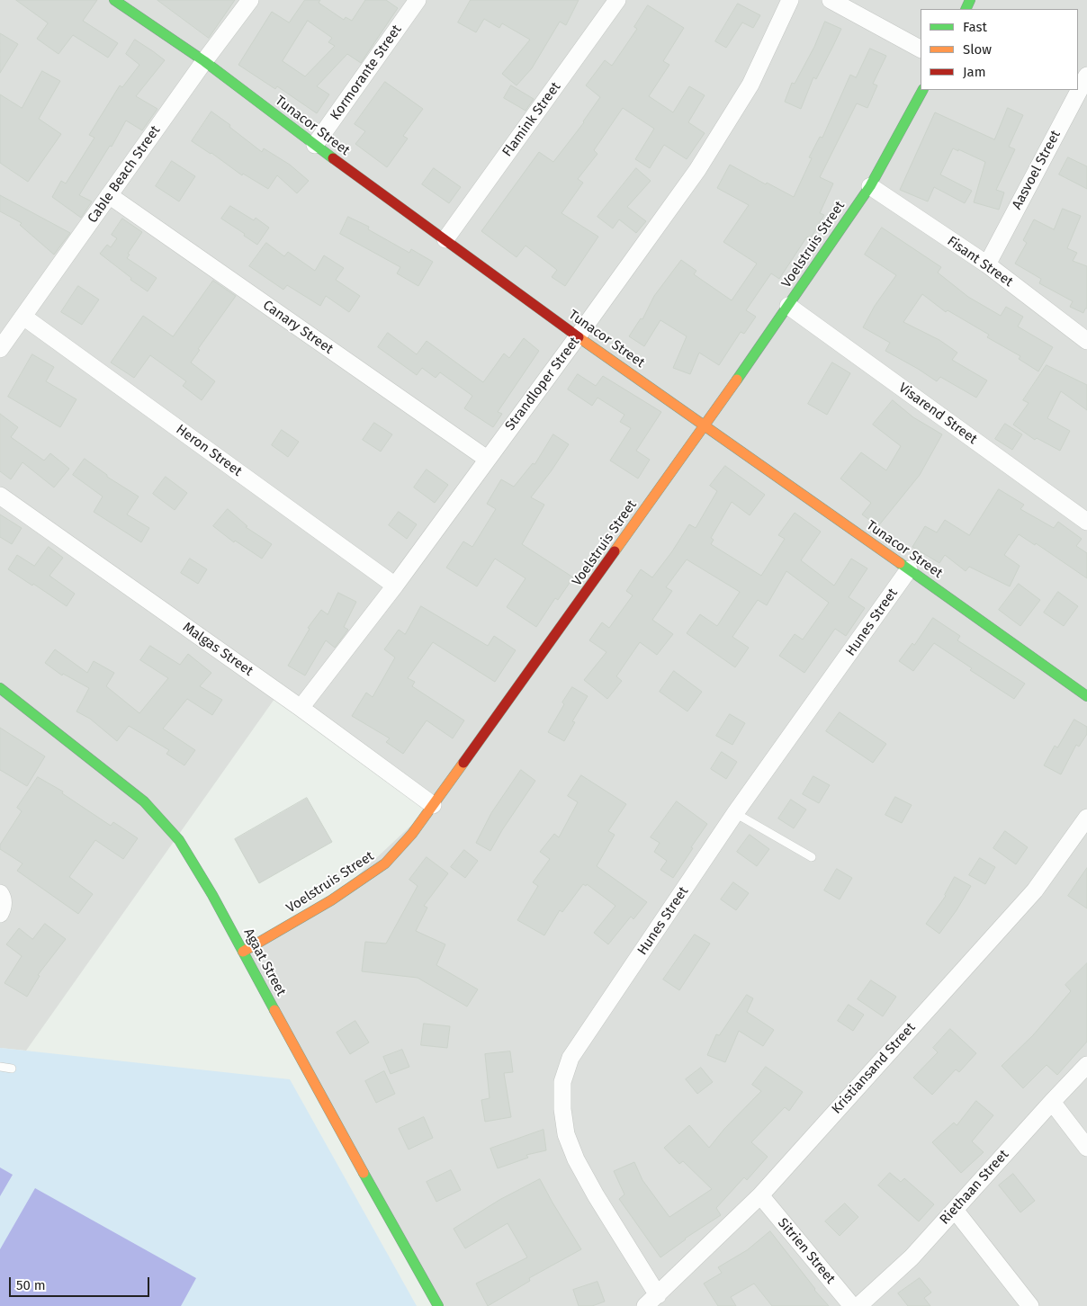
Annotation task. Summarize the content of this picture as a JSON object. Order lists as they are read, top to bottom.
{
  "streets": {
    "street": [
      "Kormorante Street",
      "Flamink Street",
      "Tunacor Street",
      "Aasvoel Street",
      "Cable Beach Street",
      "Voelstruis Street",
      "Fisant Street",
      "Canary Street",
      "Strandloper Street",
      "Visarend Street",
      "Heron Street",
      "Hunes Street",
      "Malgas Street",
      "Agaat Street",
      "Kristiansand Street",
      "Riethaan Street",
      "Sitrien Street"
    ]
  },
  "crossings": [
    ["Kormorante Street", "Tunacor Street"],
    ["Flamink Street", "Tunacor Street"],
    ["Tunacor Street", "Cable Beach Street"],
    ["Tunacor Street", "Voelstruis Street"],
    ["Tunacor Street", "Strandloper Street"],
    ["Tunacor Street", "Hunes Street"],
    ["Aasvoel Street", "Fisant Street"],
    ["Cable Beach Street", "Canary Street"],
    ["Cable Beach Street", "Heron Street"],
    ["Voelstruis Street", "Fisant Street"],
    ["Voelstruis Street", "Visarend Street"],
    ["Voelstruis Street", "Malgas Street"],
    ["Voelstruis Street", "Agaat Street"],
    ["Canary Street", "Strandloper Street"],
    ["Strandloper Street", "Heron Street"],
    ["Strandloper Street", "Malgas Street"],
    ["Hunes Street", "Kristiansand Street"],
    ["Kristiansand Street", "Sitrien Street"]
  ],
  "legend": ["Fast", "Slow", "Jam"],
  "scale_bar": "50 m"
}
